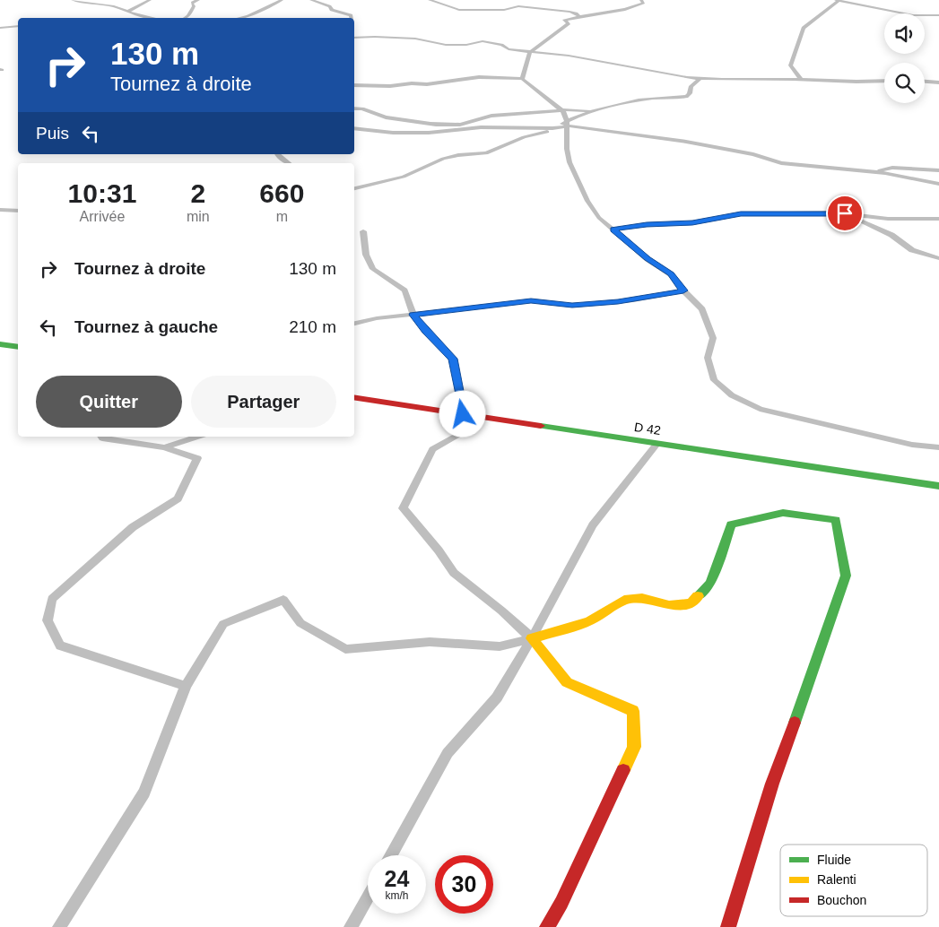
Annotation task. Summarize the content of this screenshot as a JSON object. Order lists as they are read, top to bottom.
{
  "streets": {
    "street": ["D 42"]
  },
  "legend": ["Fluide", "Ralenti", "Bouchon"],
  "page": {
    "turn": ["130 m", "Tournez à droite"],
    "then": "Puis",
    "eta": [
      "10:31",
      "Arrivée",
      "2",
      "min",
      "660",
      "m"
    ],
    "list": [
      {
        "name": "Tournez à droite",
        "value": "130 m"
      },
      {
        "name": "Tournez à gauche",
        "value": "210 m"
      }
    ],
    "buttons": ["Quitter", "Partager"],
    "speed": "24 km/h",
    "limit": "30"
  }
}
